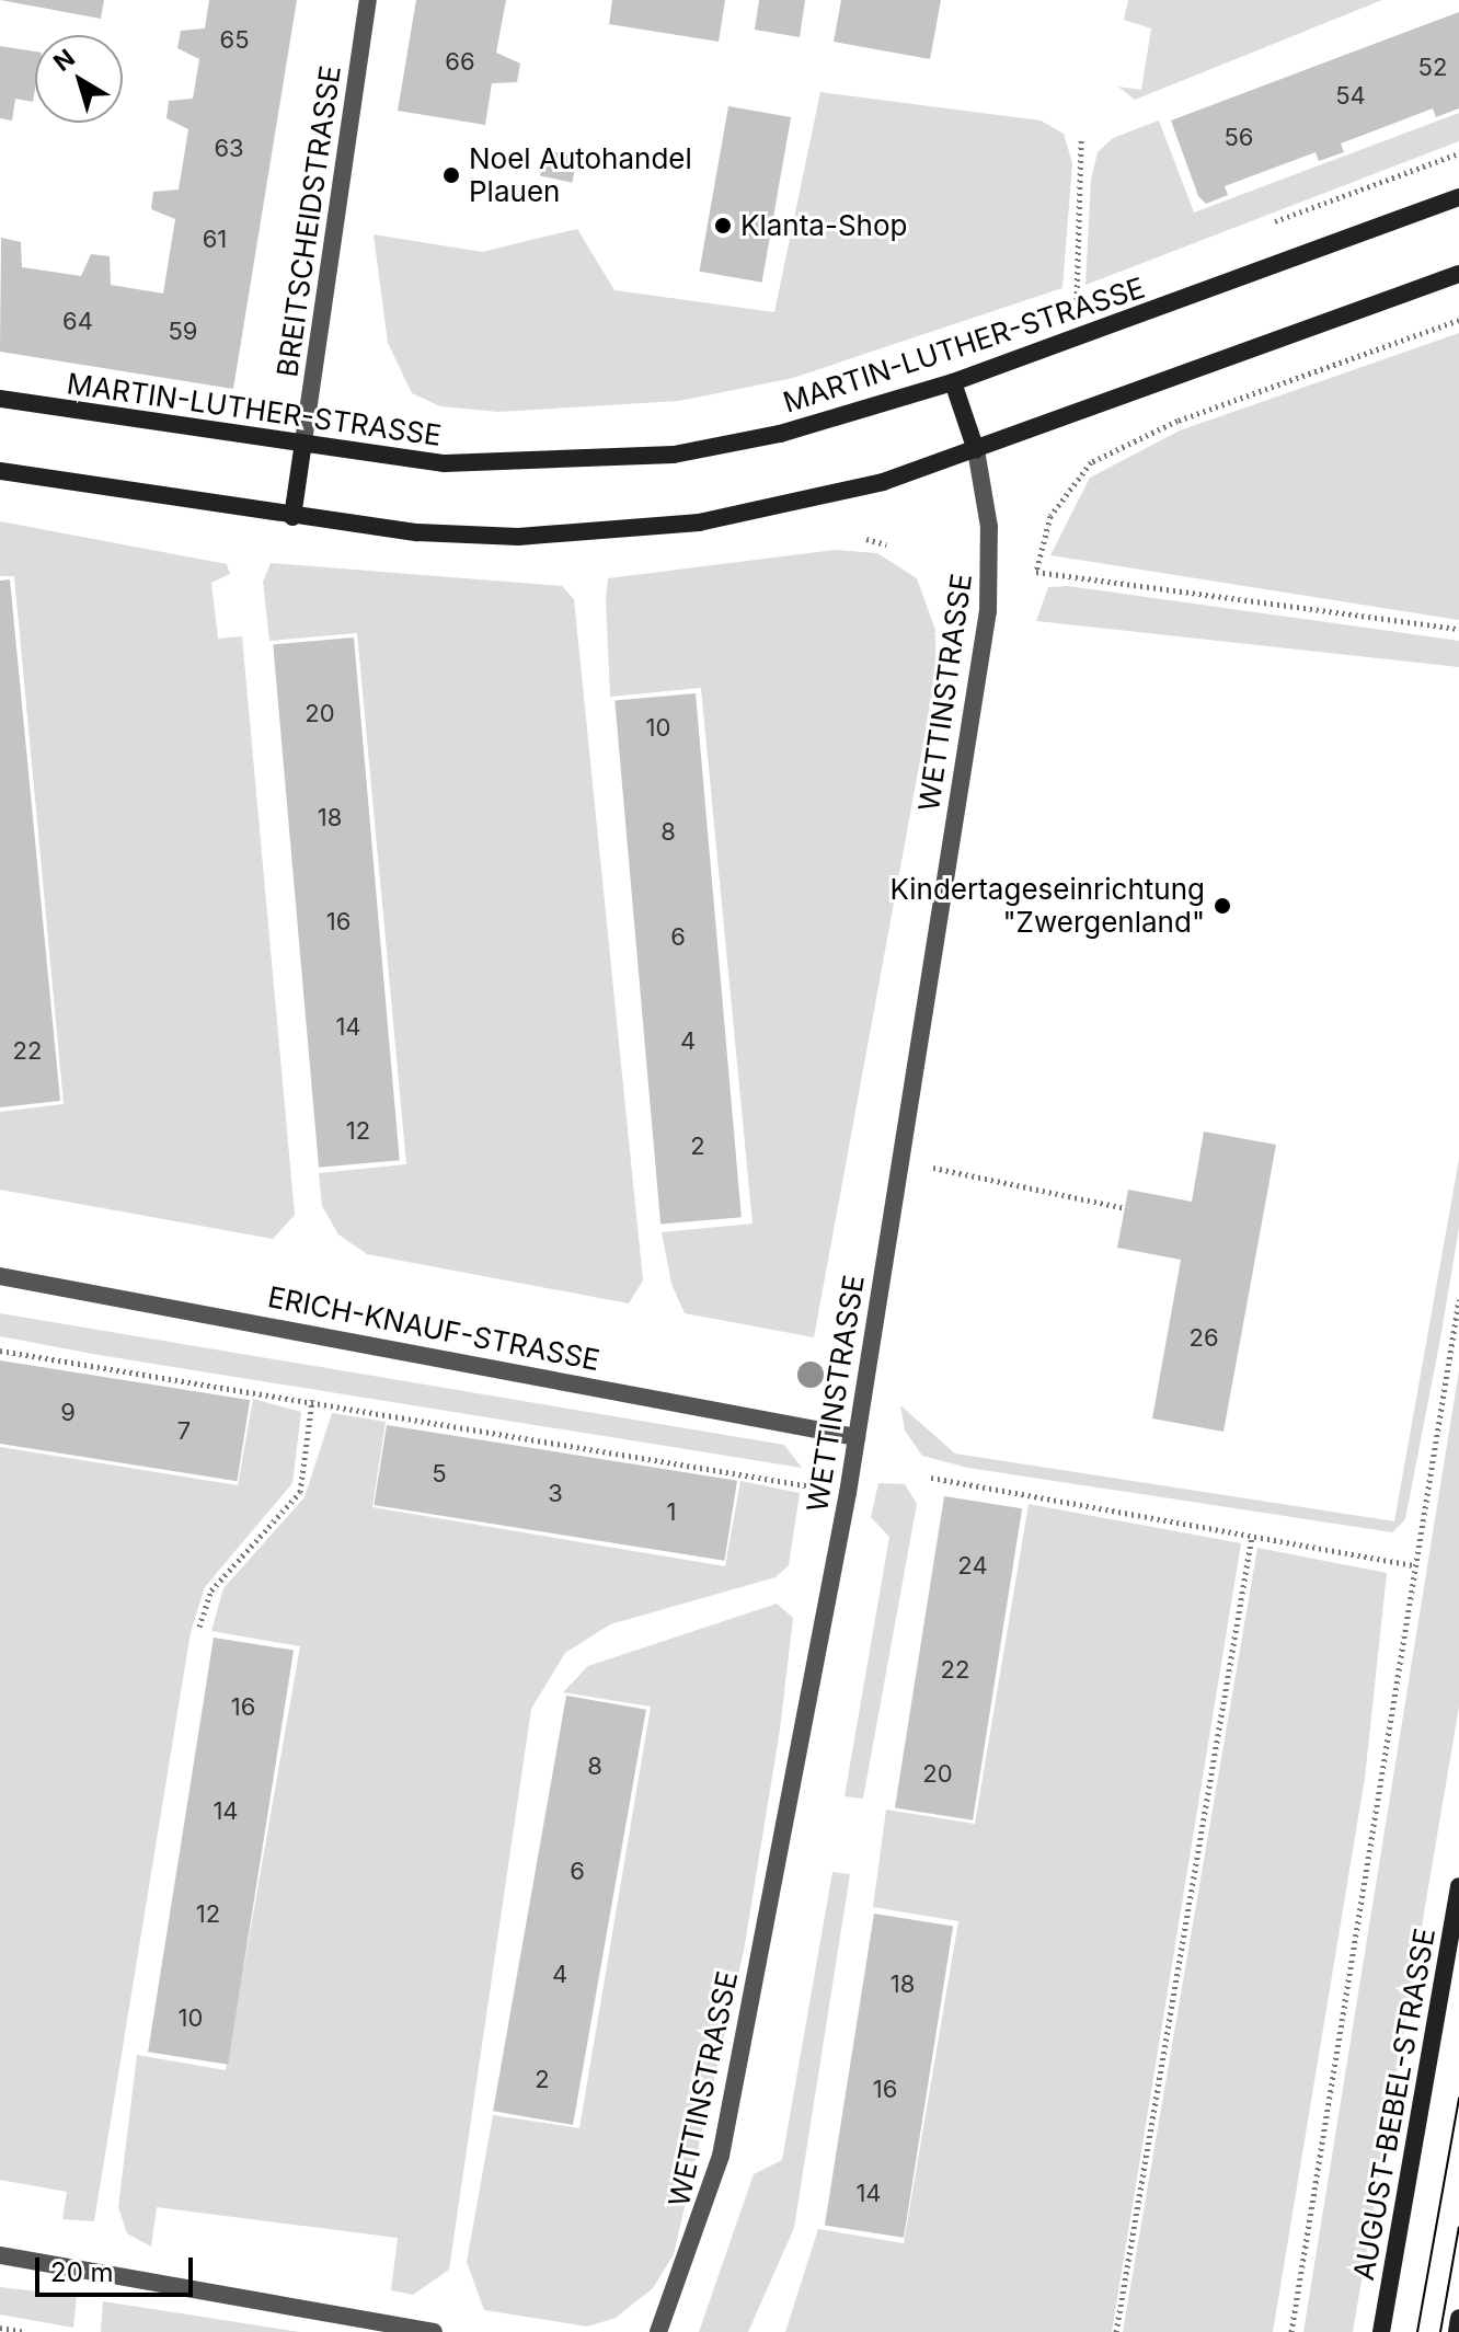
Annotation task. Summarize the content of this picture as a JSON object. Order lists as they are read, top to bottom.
{
  "streets": {
    "main road": ["MARTIN-LUTHER-STRASSE", "AUGUST-BEBEL-STRASSE"],
    "street": ["BREITSCHEIDSTRASSE", "WETTINSTRASSE", "ERICH-KNAUF-STRASSE"]
  },
  "crossings": [
    ["BREITSCHEIDSTRASSE", "MARTIN-LUTHER-STRASSE"],
    ["WETTINSTRASSE", "ERICH-KNAUF-STRASSE"]
  ],
  "places": ["Noel Autohandel Plauen", "Klanta-Shop", "Kindertageseinrichtung \"Zwergenland\""],
  "house_numbers": [
    "65",
    "66",
    "52",
    "54",
    "56",
    "63",
    "61",
    "64",
    "59",
    "20",
    "10",
    "18",
    "8",
    "16",
    "6",
    "14",
    "4",
    "22",
    "12",
    "2",
    "26",
    "9",
    "7",
    "5",
    "3",
    "1",
    "24",
    "22",
    "16",
    "8",
    "20",
    "14",
    "6",
    "12",
    "4",
    "18",
    "10",
    "2",
    "16",
    "14"
  ],
  "scale_bar": "20 m",
  "north": "top left"
}
